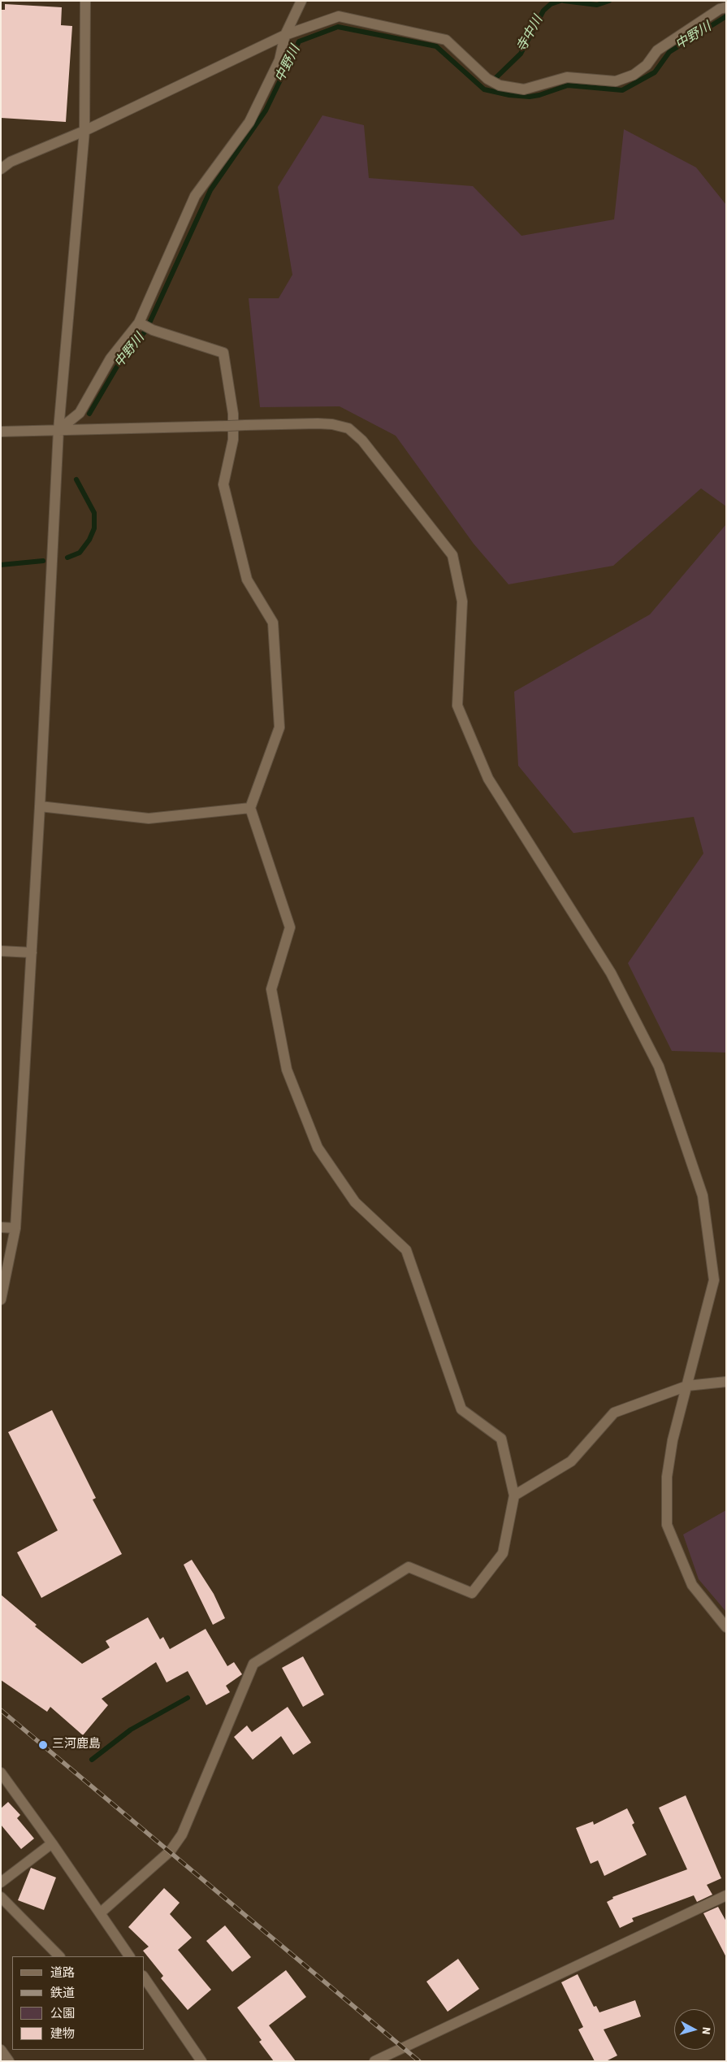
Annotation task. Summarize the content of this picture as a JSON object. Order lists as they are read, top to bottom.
{
  "water": ["寺中川", "中野川"],
  "places": ["三河鹿島"],
  "legend": [
    "道路",
    "鉄道",
    "公園",
    "建物"
  ],
  "north": "right"
}
